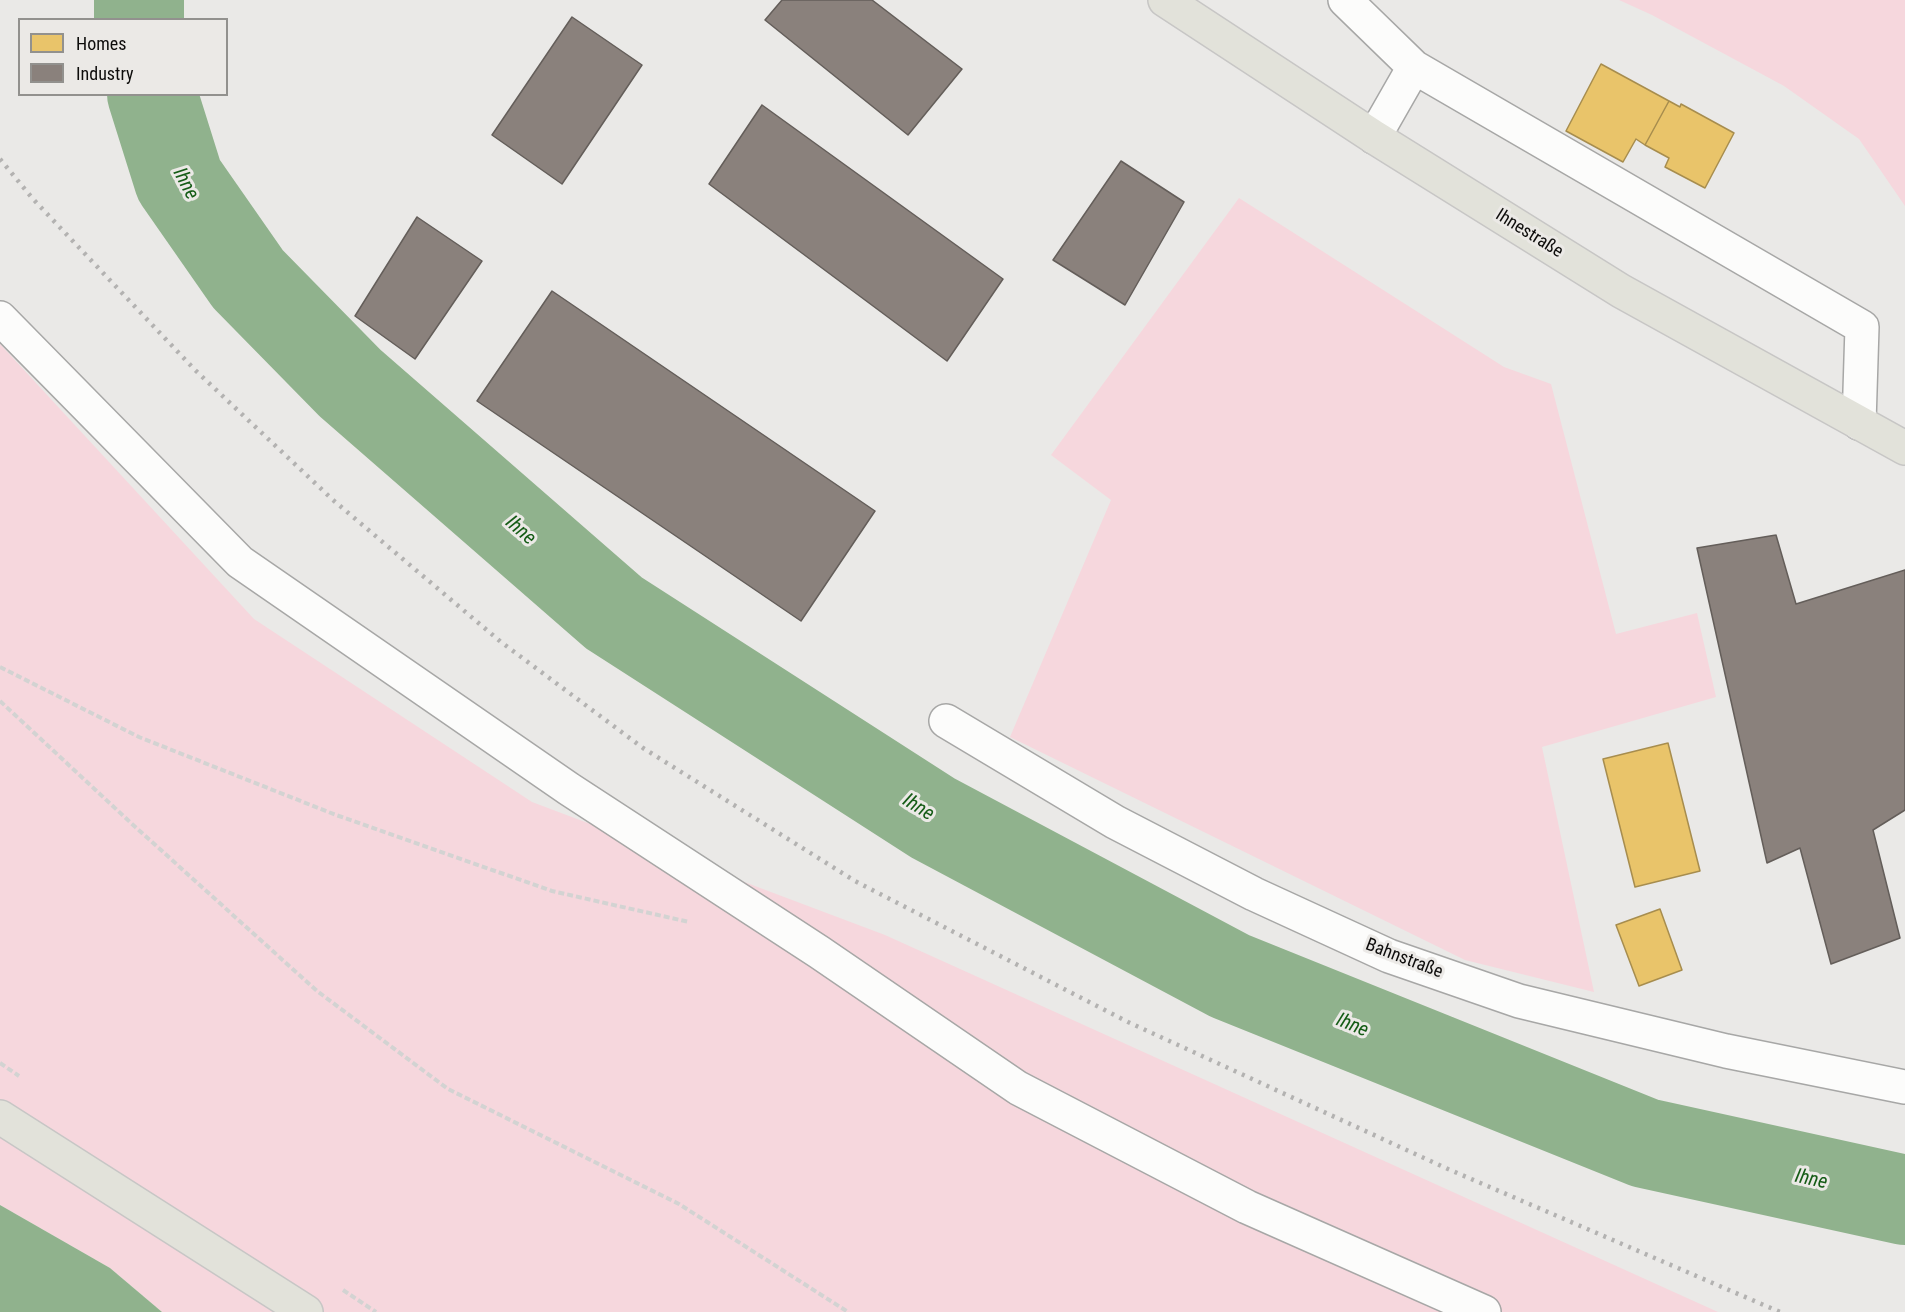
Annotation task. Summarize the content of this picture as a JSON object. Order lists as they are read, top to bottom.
{
  "streets": {
    "main road": ["Ihnestraße"],
    "street": ["Bahnstraße"]
  },
  "water": ["Ihne"],
  "legend": ["Homes", "Industry"]
}
